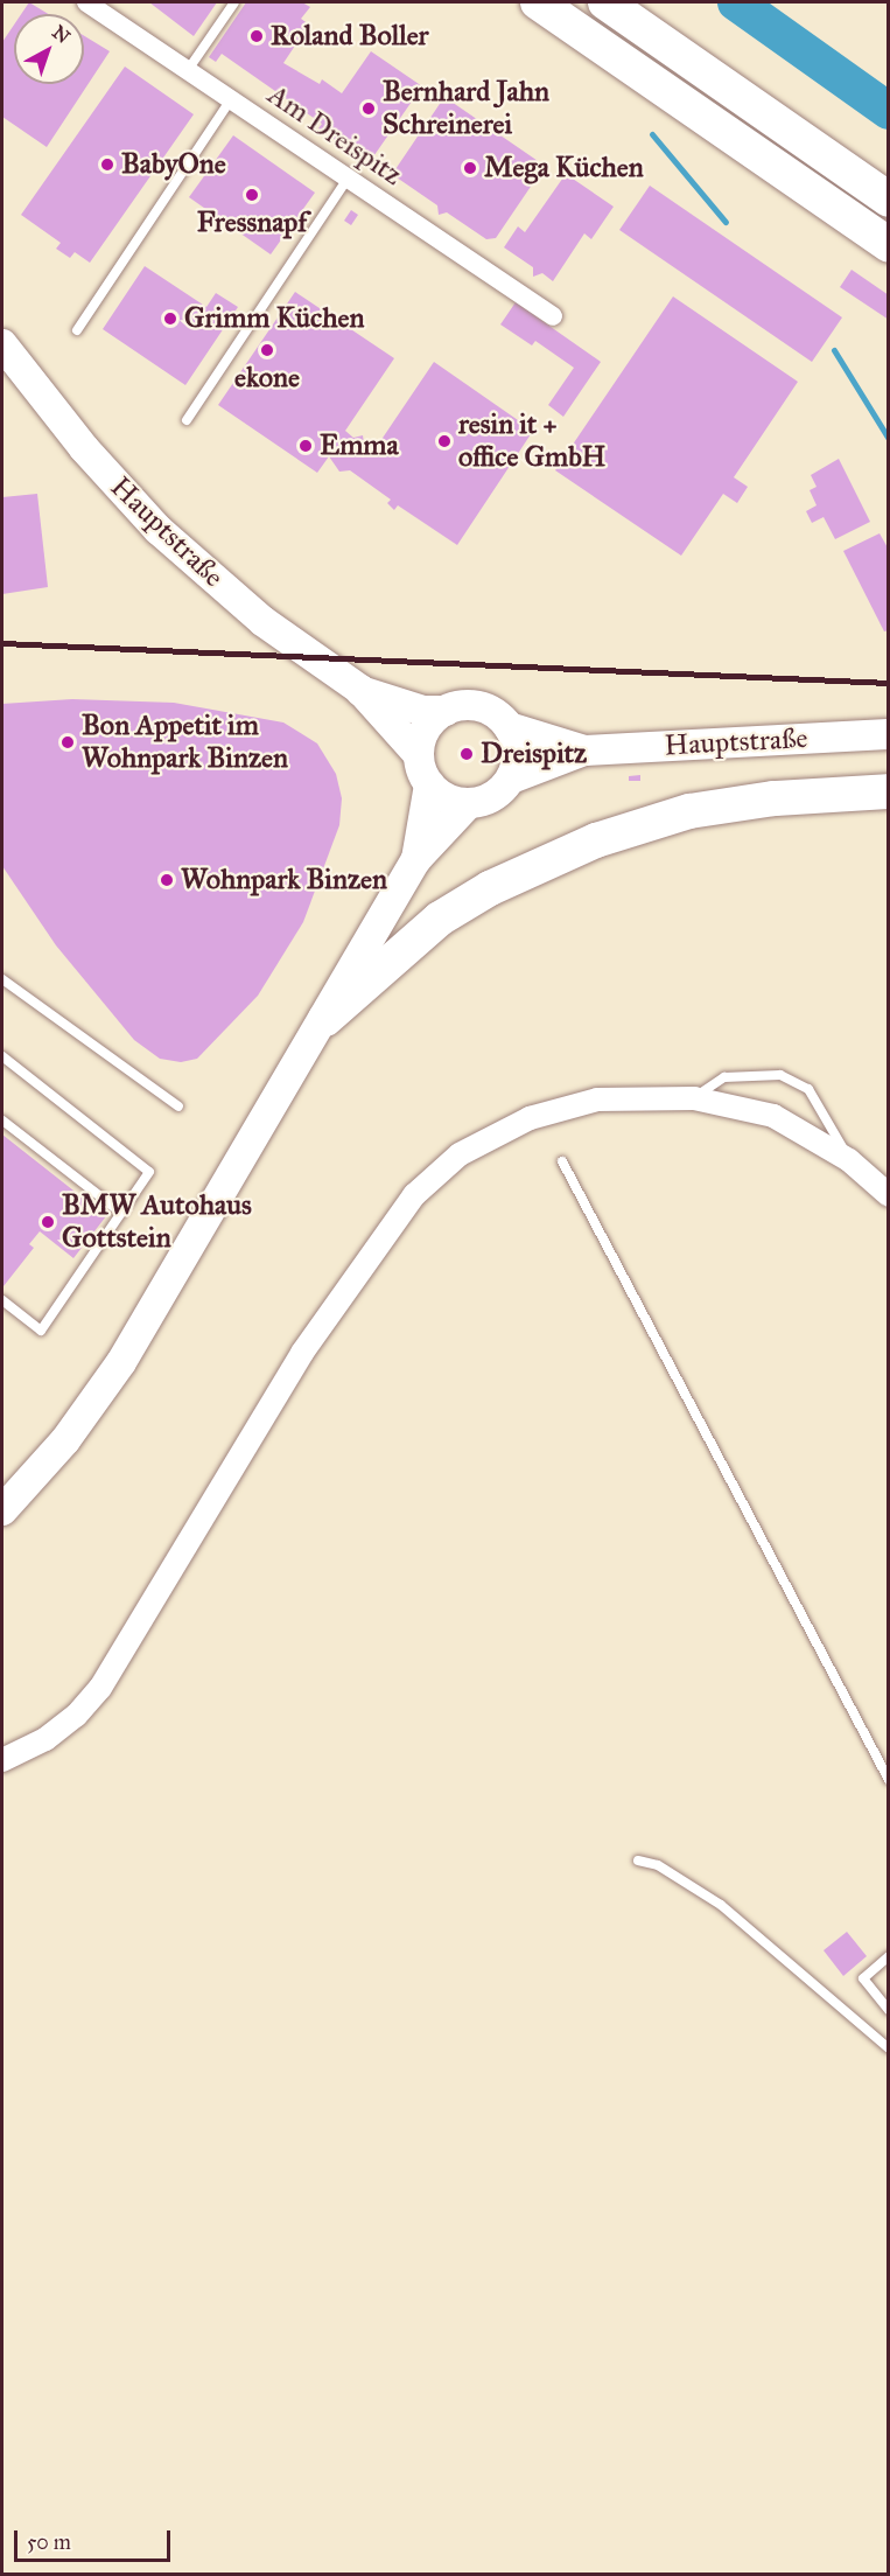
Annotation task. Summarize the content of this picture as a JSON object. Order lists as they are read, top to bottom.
{
  "streets": {
    "main road": ["Hauptstraße"],
    "street": ["Am Dreispitz"]
  },
  "places": [
    "Roland Boller",
    "Bernhard Jahn Schreinerei",
    "BabyOne",
    "Mega Küchen",
    "Fressnapf",
    "Grimm Küchen",
    "ekone",
    "resin it + office GmbH",
    "Emma",
    "Bon Appetit im Wohnpark Binzen",
    "Dreispitz",
    "Wohnpark Binzen",
    "BMW Autohaus Gottstein"
  ],
  "scale_bar": "50 m",
  "north": "top right"
}
